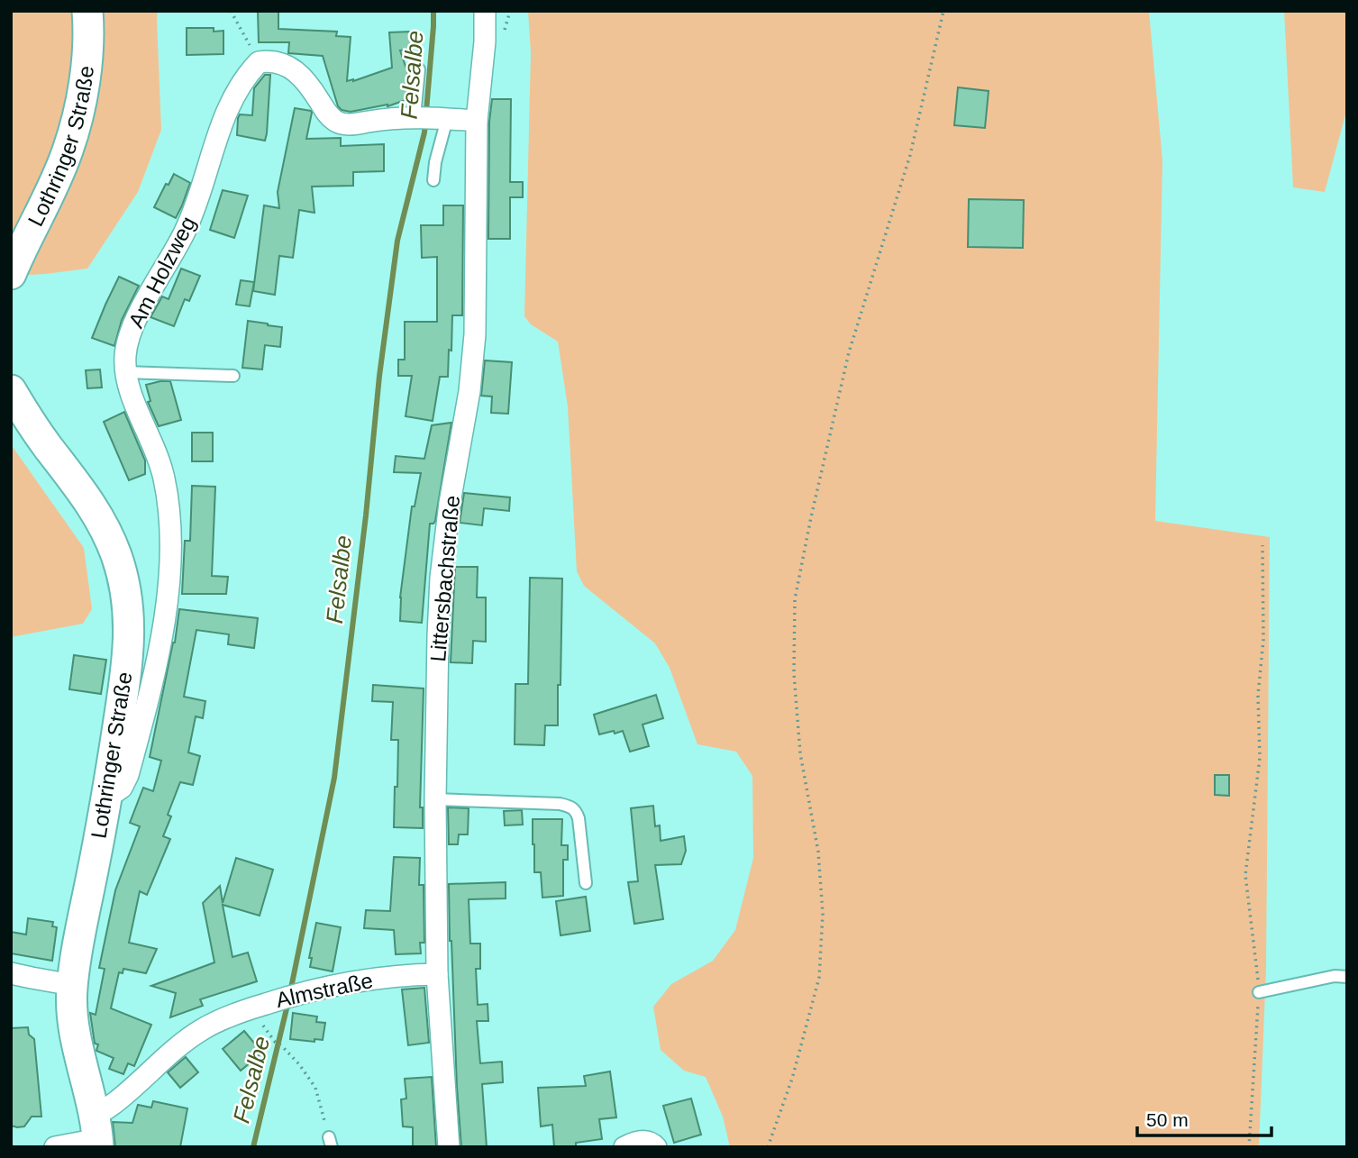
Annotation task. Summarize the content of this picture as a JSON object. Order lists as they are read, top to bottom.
{
  "streets": {
    "main road": ["Lothringer Straße"],
    "street": ["Am Holzweg", "Littersbachstraße", "Almstraße"]
  },
  "crossings": [
    ["Lothringer Straße", "Am Holzweg"],
    ["Lothringer Straße", "Almstraße"],
    ["Littersbachstraße", "Almstraße"]
  ],
  "water": ["Felsalbe"],
  "scale_bar": "50 m"
}
